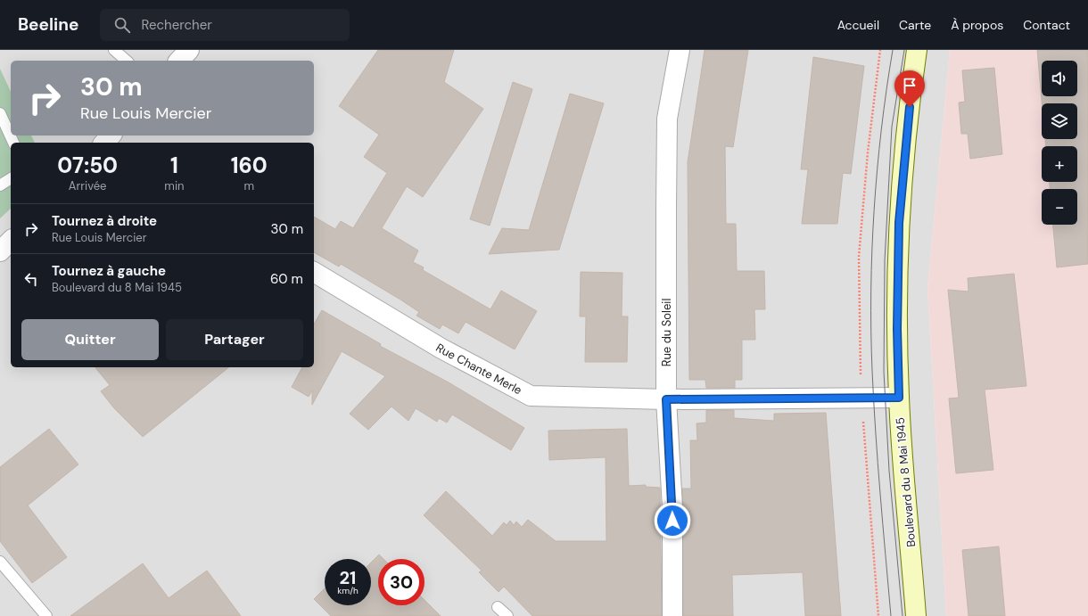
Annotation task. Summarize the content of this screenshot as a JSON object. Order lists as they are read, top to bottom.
{
  "streets": {
    "main road": ["Boulevard du 8 Mai 1945"],
    "street": ["Rue du Soleil", "Rue Chante Merle"]
  },
  "crossings": [
    ["Rue du Soleil", "Rue Chante Merle"],
    ["Rue Chante Merle", "Boulevard du 8 Mai 1945"]
  ],
  "page": {
    "header": "Beeline",
    "search": "Rechercher",
    "nav": [
      "Accueil",
      "Carte",
      "À propos",
      "Contact"
    ],
    "map_buttons": ["+", "−"],
    "turn": ["30 m", "Rue Louis Mercier"],
    "eta": [
      "07:50",
      "Arrivée",
      "1",
      "min",
      "160",
      "m"
    ],
    "list": [
      {
        "name": "Tournez à droite",
        "note": "Rue Louis Mercier",
        "value": "30 m"
      },
      {
        "name": "Tournez à gauche",
        "note": "Boulevard du 8 Mai 1945",
        "value": "60 m"
      }
    ],
    "buttons": ["Quitter", "Partager"],
    "speed": "21 km/h",
    "limit": "30"
  }
}
